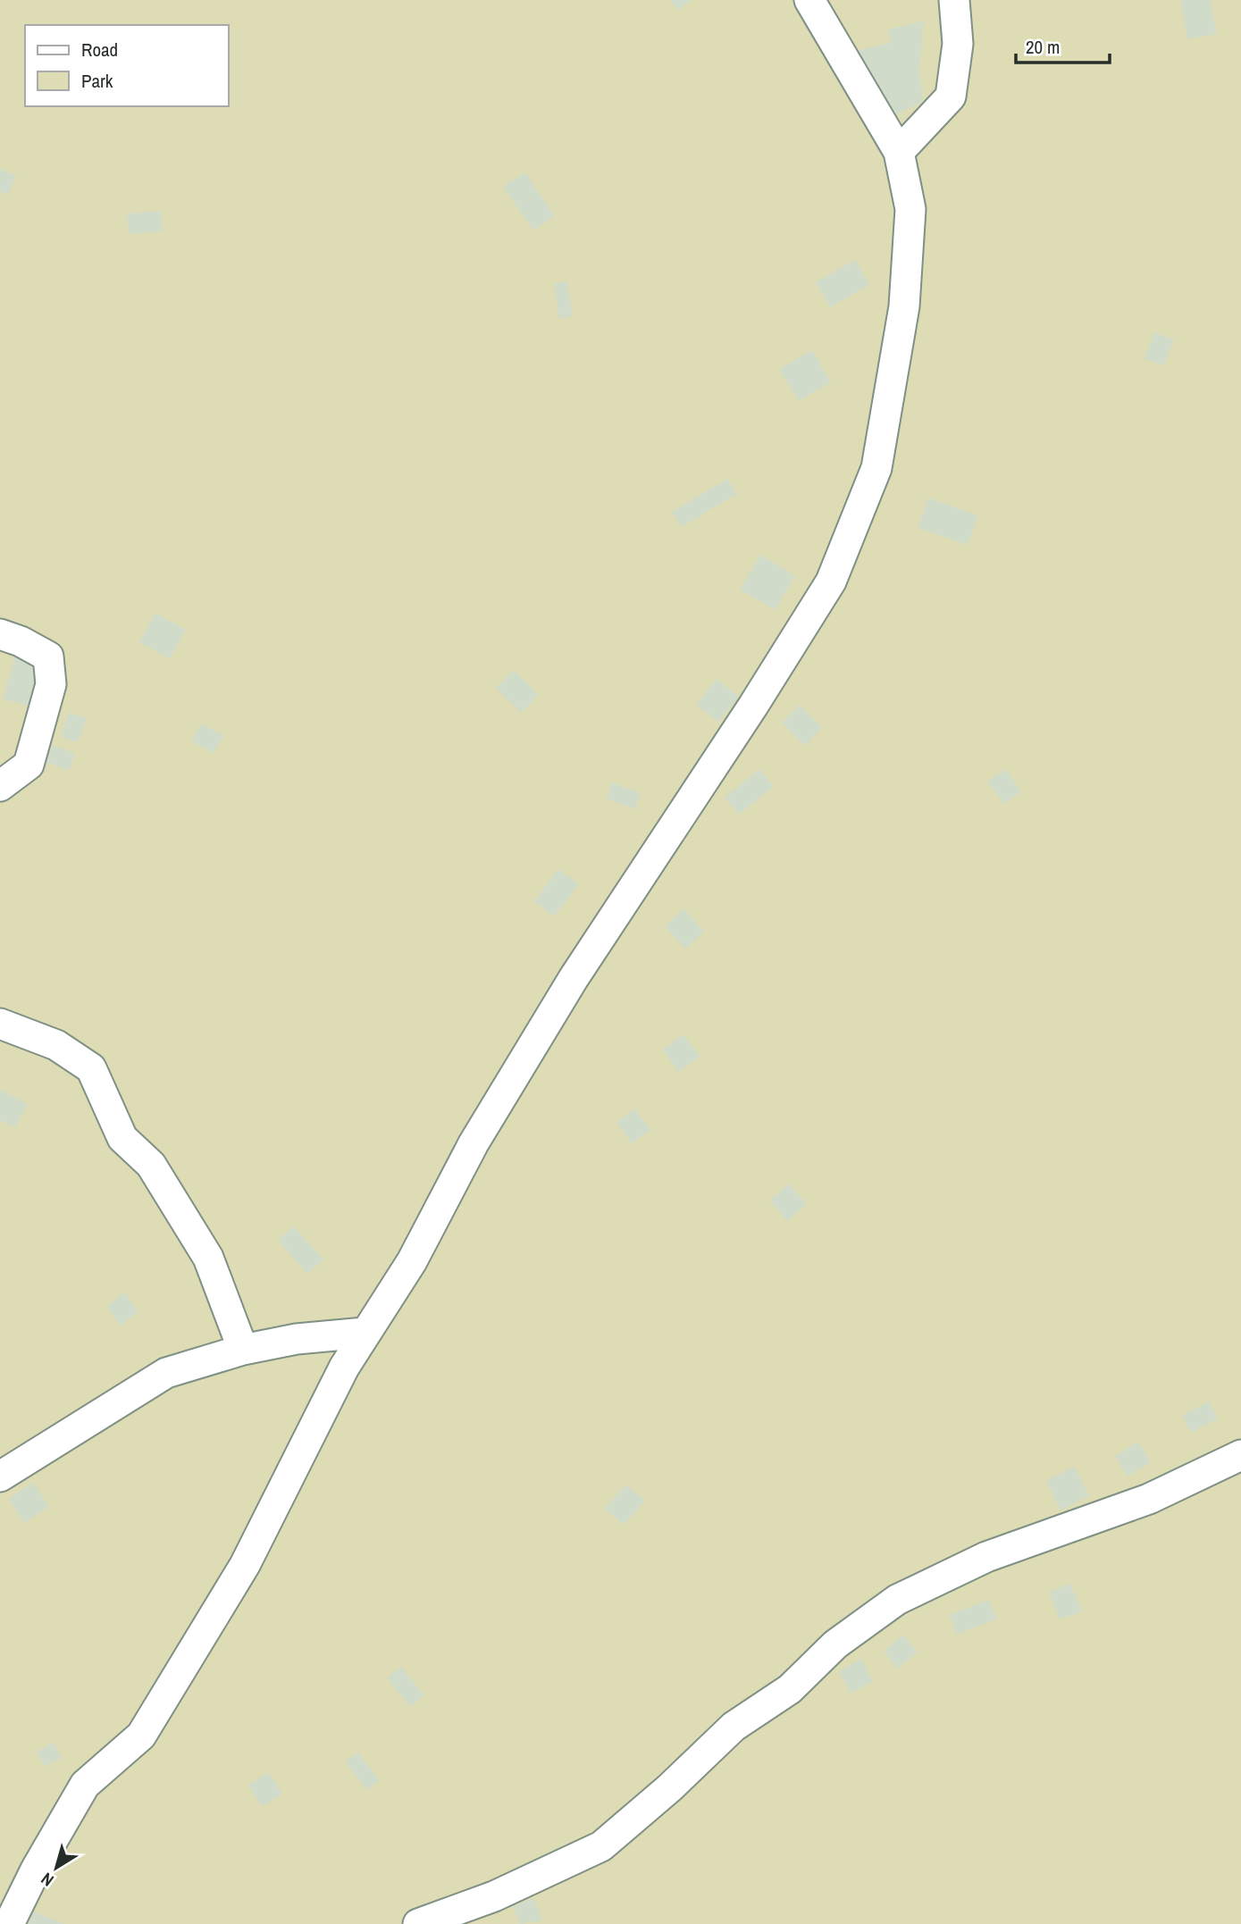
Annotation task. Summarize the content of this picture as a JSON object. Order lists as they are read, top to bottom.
{
  "legend": ["Road", "Park"],
  "scale_bar": "20 m",
  "north": "bottom left"
}
